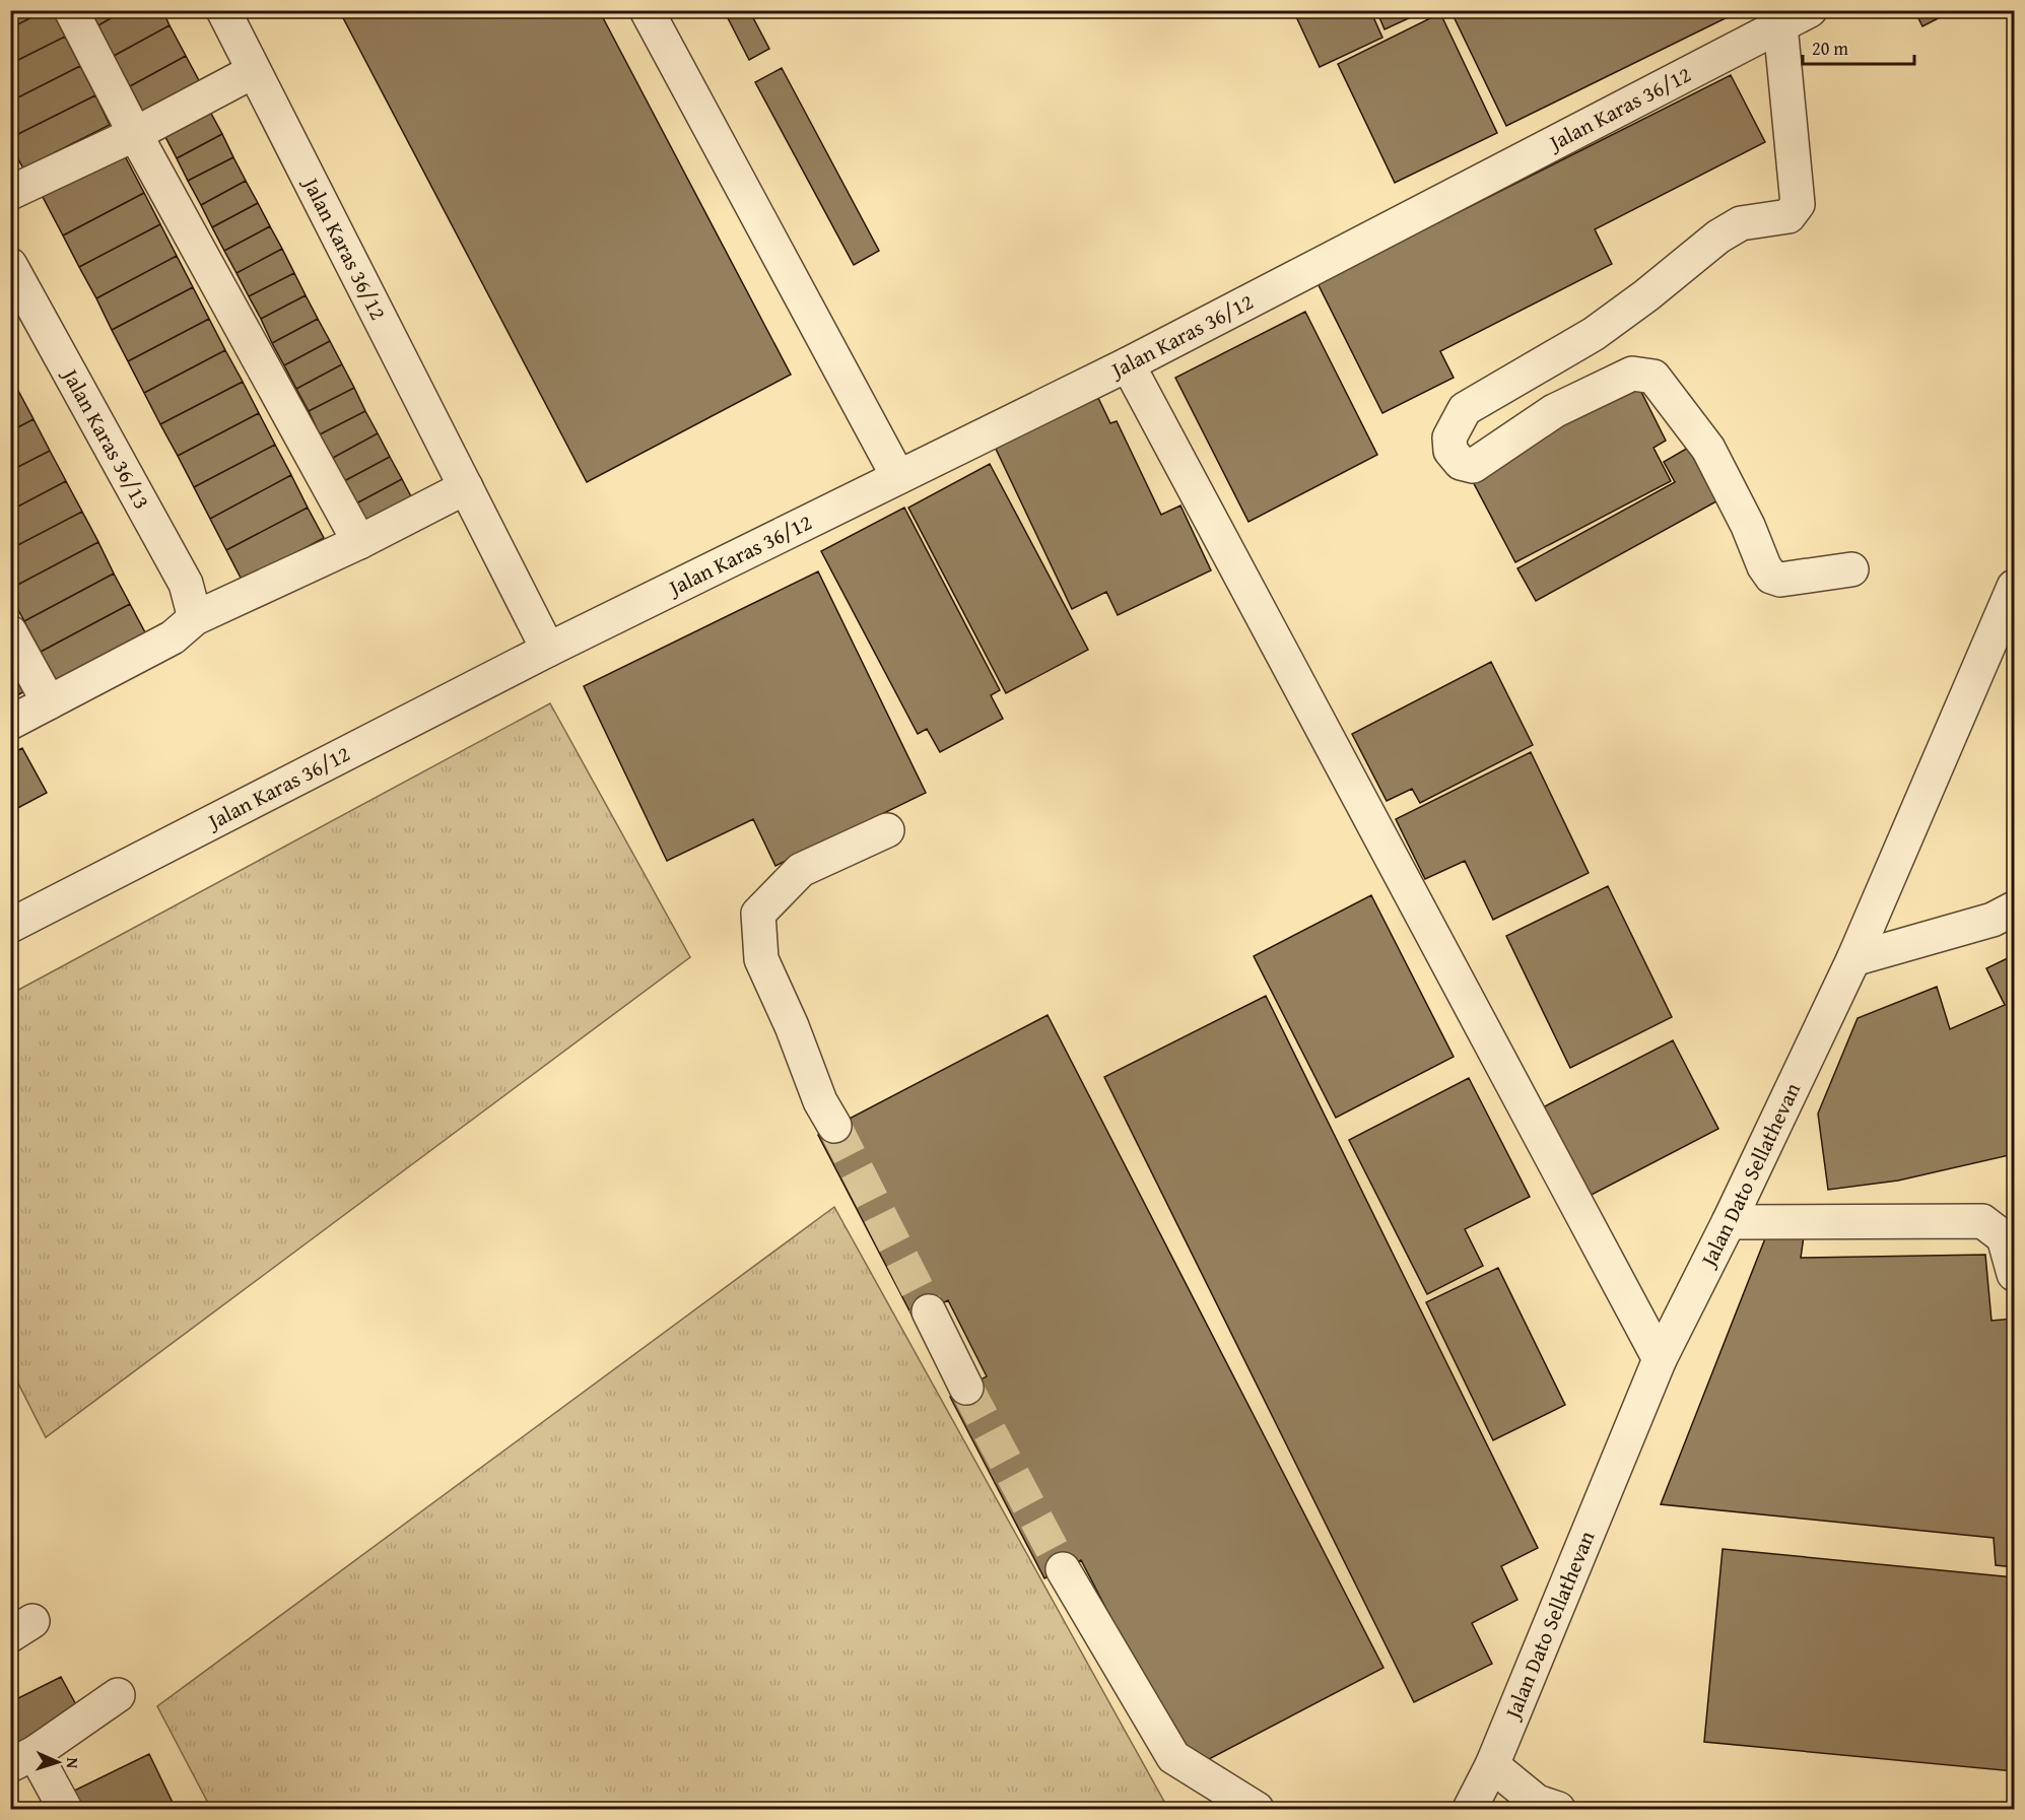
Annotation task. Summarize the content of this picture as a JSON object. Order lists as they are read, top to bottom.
{
  "streets": {
    "street": ["Jalan Karas 36/12", "Jalan Karas 36/13", "Jalan Dato Sellathevan"]
  },
  "scale_bar": "20 m",
  "north": "right"
}
